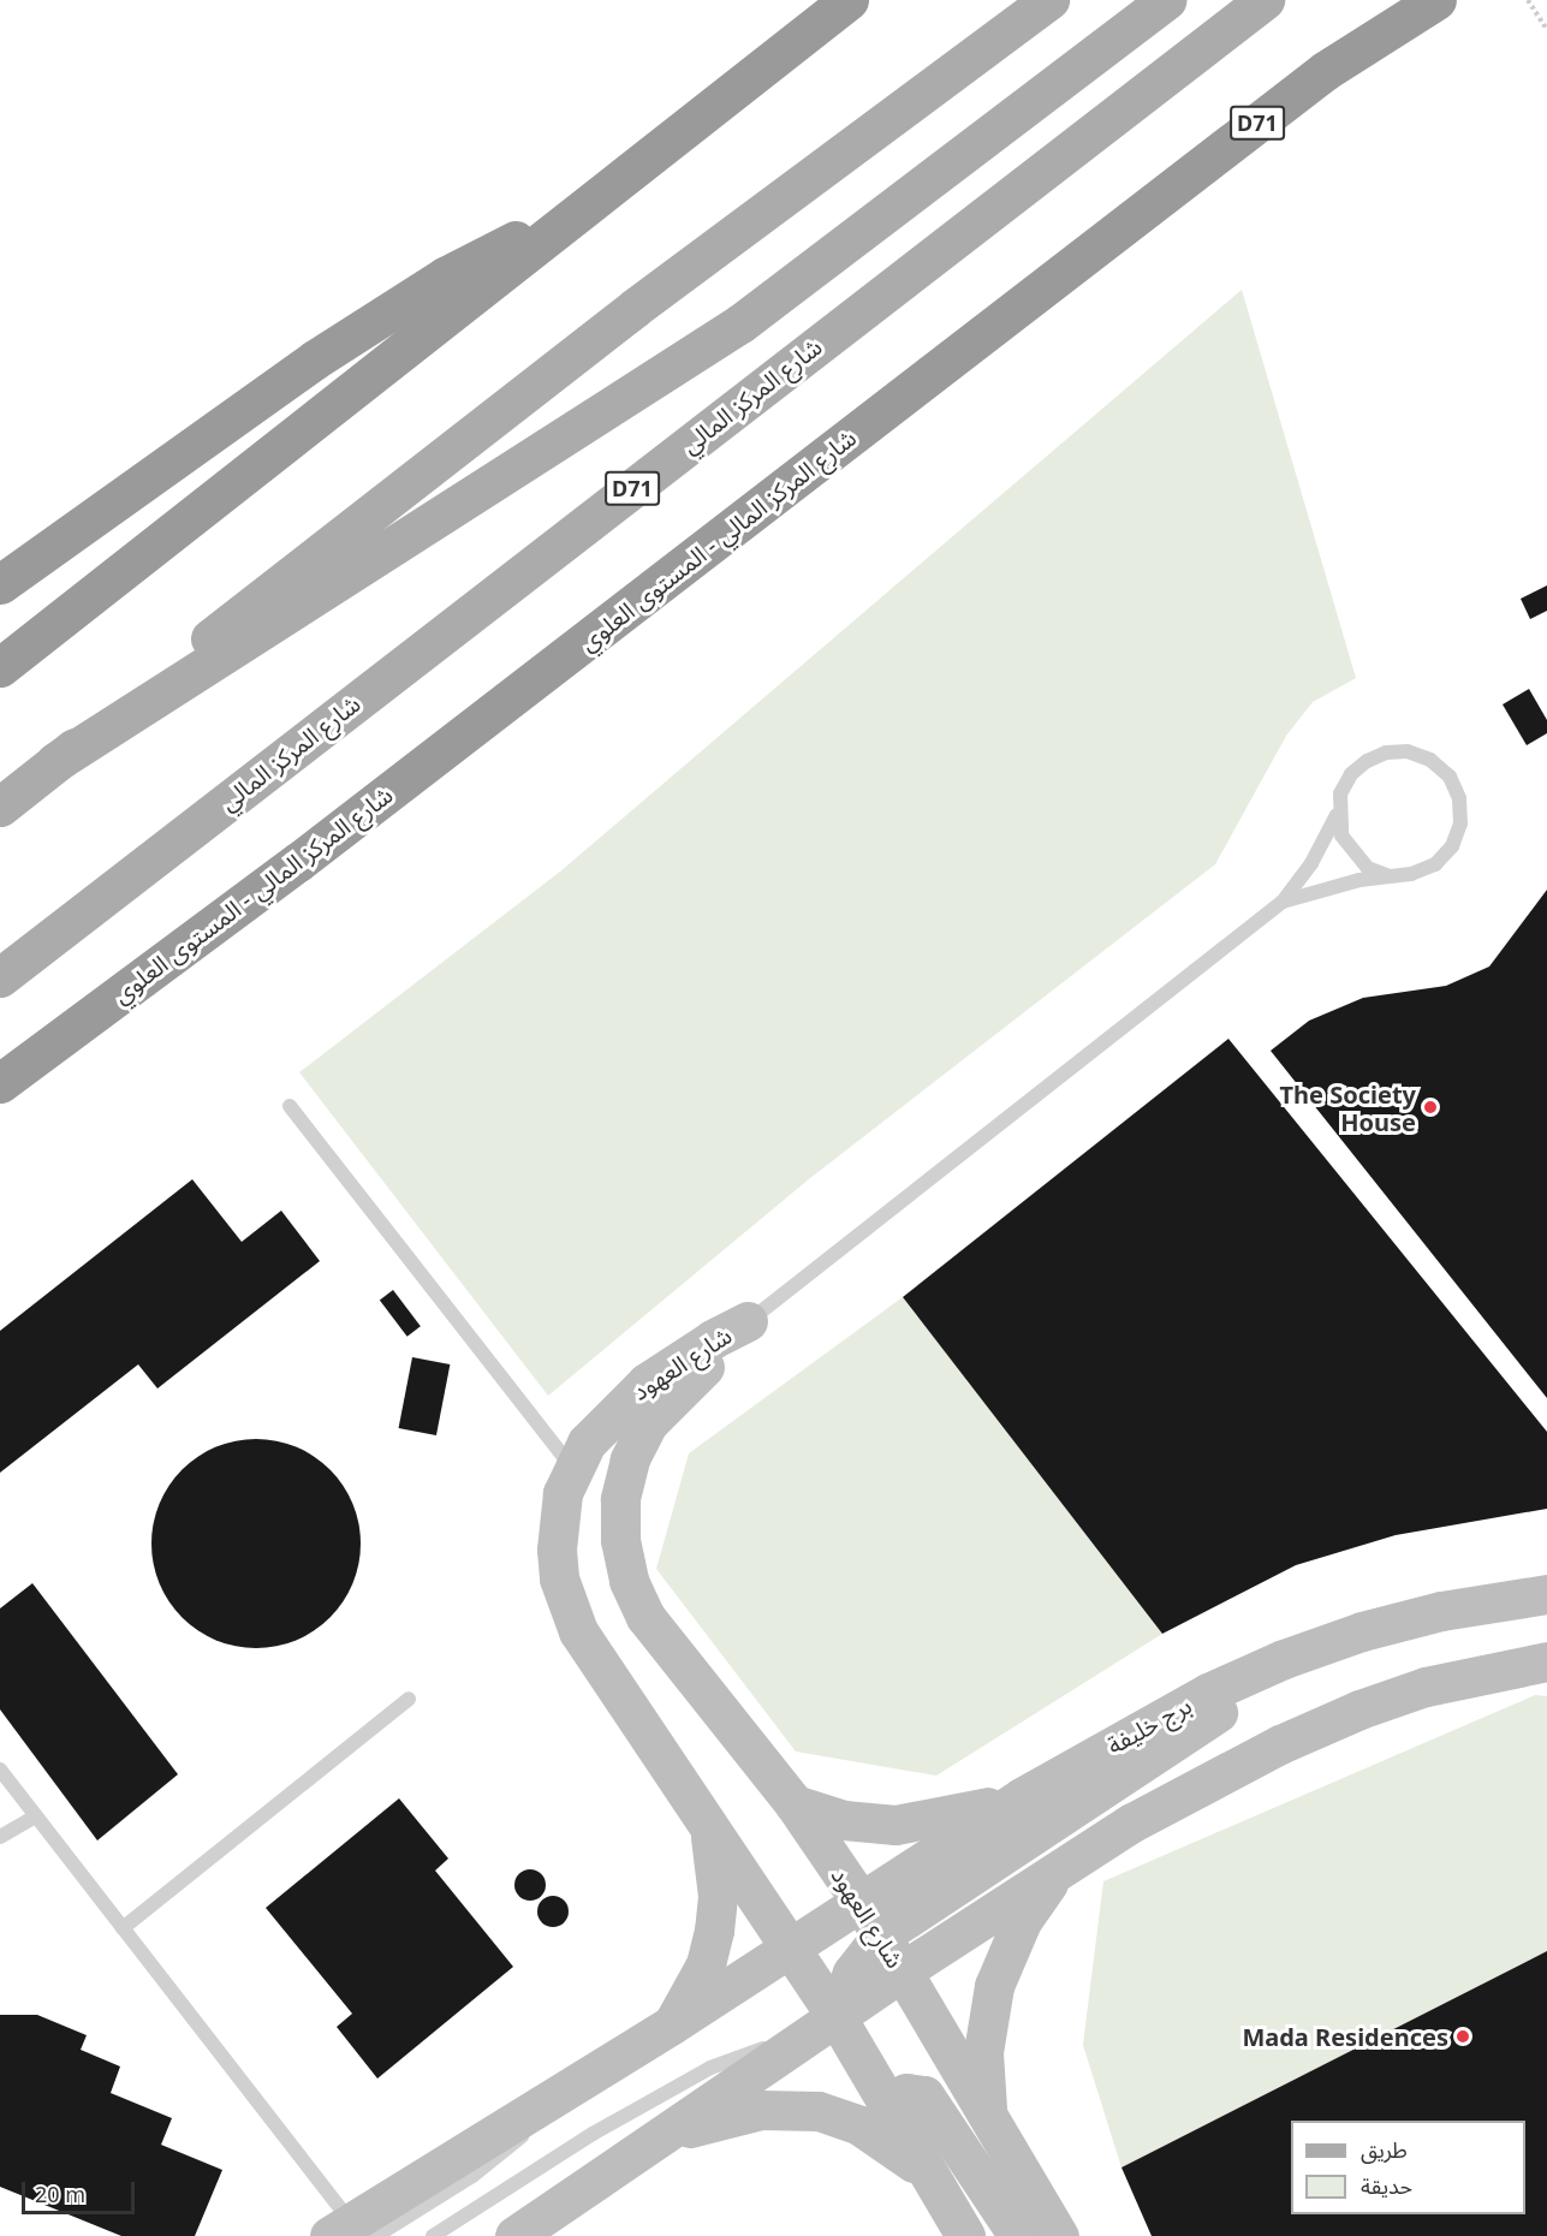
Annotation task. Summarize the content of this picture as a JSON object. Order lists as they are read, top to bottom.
{
  "streets": {
    "highway": ["D71", "شارع المركز المالي - المستوى العلوي"],
    "main road": ["شارع المركز المالي"],
    "street": ["شارع العهود", "برج خليفة"]
  },
  "crossings": [
    ["شارع العهود", "برج خليفة"]
  ],
  "places": ["The Society House", "Mada Residences"],
  "legend": ["طريق", "حديقة"],
  "scale_bar": "20 m"
}
